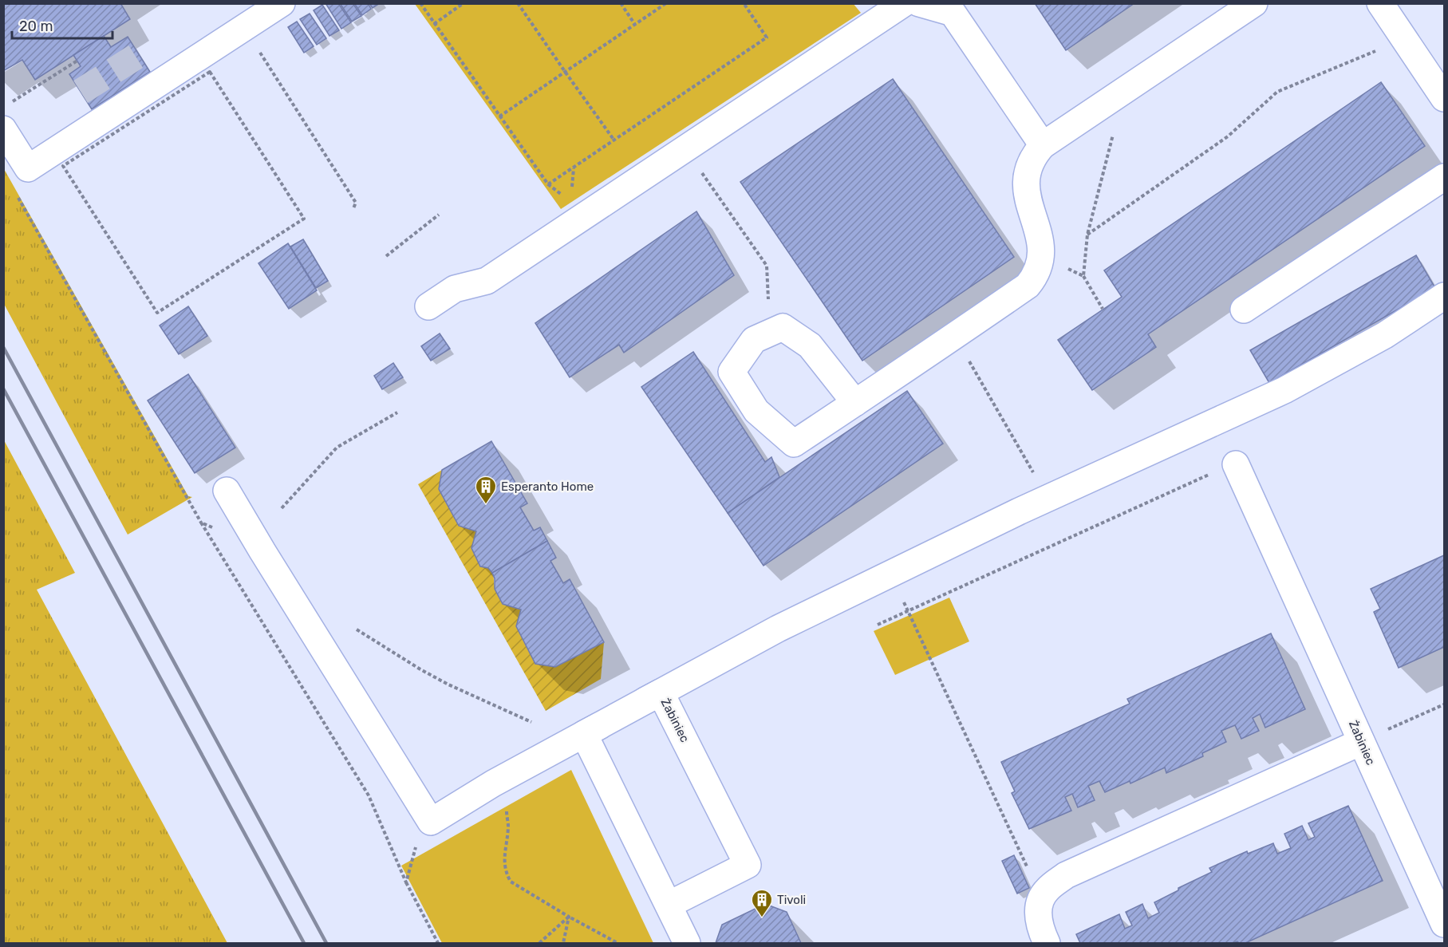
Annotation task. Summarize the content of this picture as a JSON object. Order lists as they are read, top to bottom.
{
  "streets": {
    "street": ["Żabiniec"]
  },
  "places": {
    "building": ["Esperanto Home", "Tivoli"]
  },
  "scale_bar": "20 m"
}
